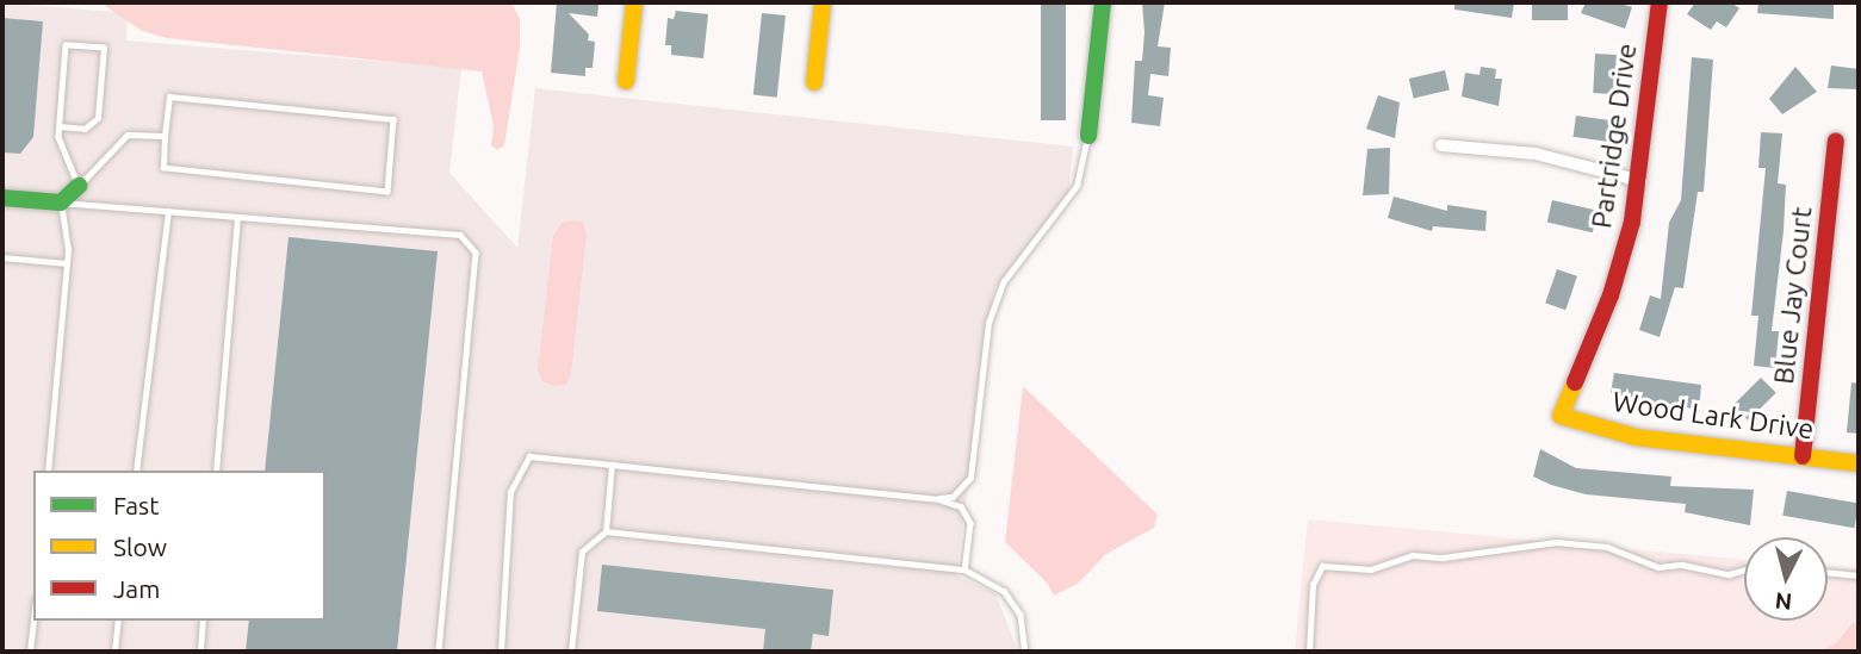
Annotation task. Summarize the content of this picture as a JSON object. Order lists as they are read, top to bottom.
{
  "streets": {
    "street": ["Partridge Drive", "Blue Jay Court", "Wood Lark Drive"]
  },
  "crossings": [
    ["Partridge Drive", "Wood Lark Drive"],
    ["Blue Jay Court", "Wood Lark Drive"]
  ],
  "legend": ["Fast", "Slow", "Jam"],
  "north": "bottom"
}
